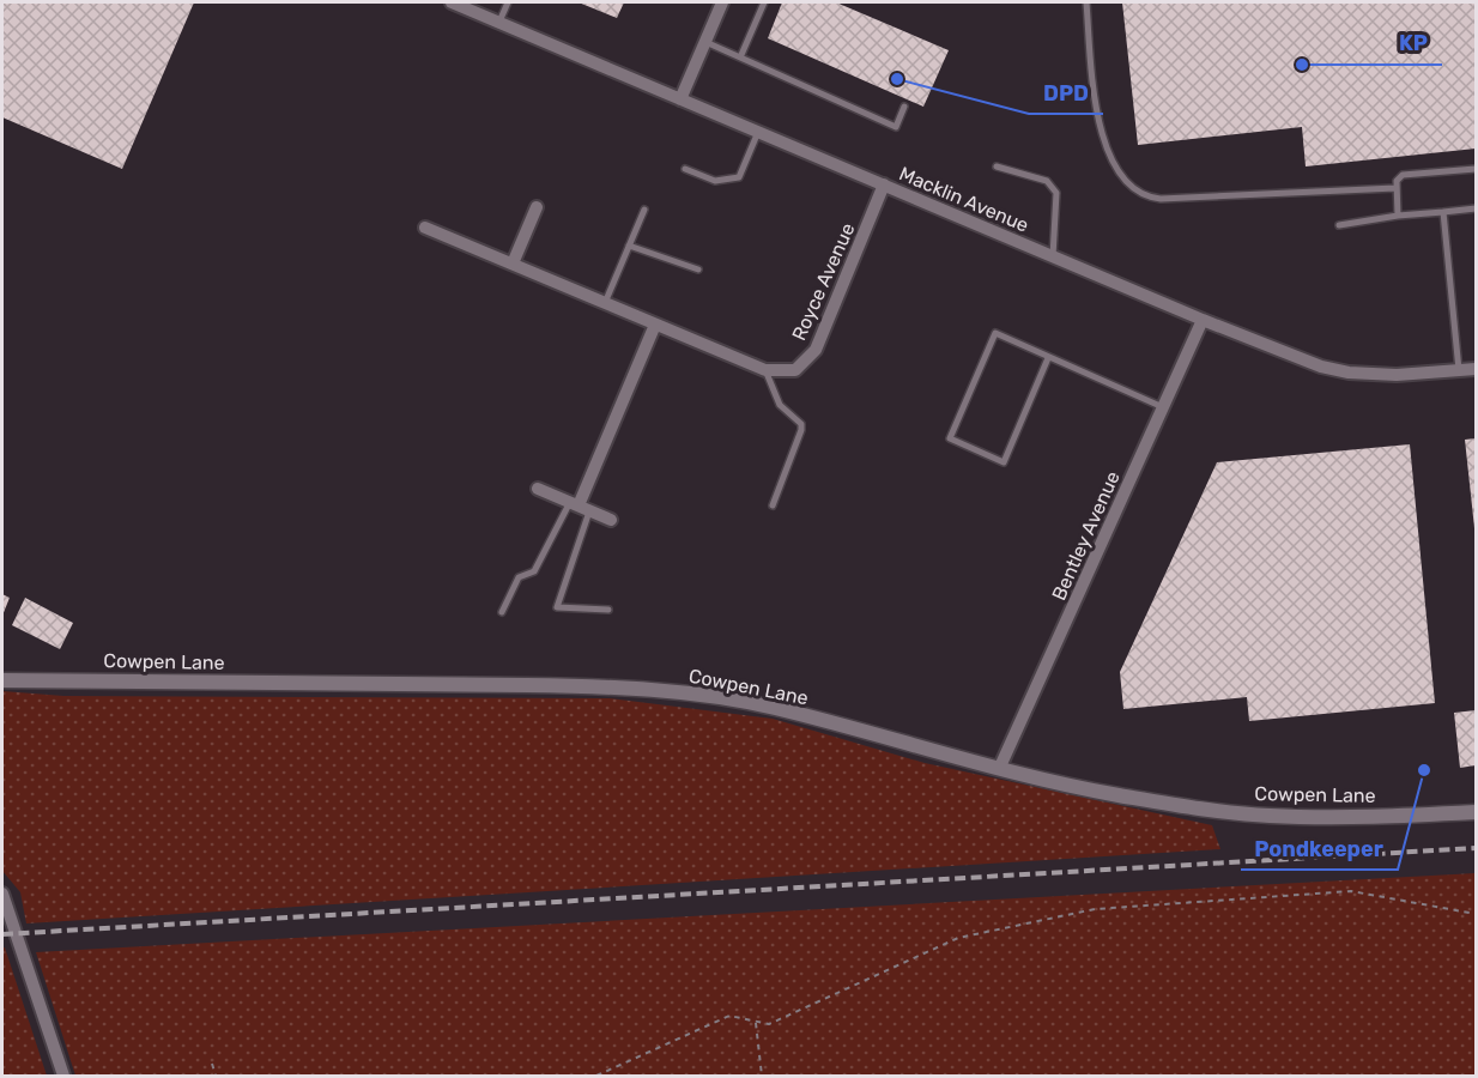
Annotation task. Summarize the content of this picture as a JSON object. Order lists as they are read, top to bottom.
{
  "streets": {
    "street": [
      "Macklin Avenue",
      "Royce Avenue",
      "Bentley Avenue",
      "Cowpen Lane"
    ]
  },
  "crossings": [
    ["Macklin Avenue", "Royce Avenue"],
    ["Macklin Avenue", "Bentley Avenue"],
    ["Bentley Avenue", "Cowpen Lane"]
  ],
  "places": ["KP", "DPD", "Pondkeeper"]
}
